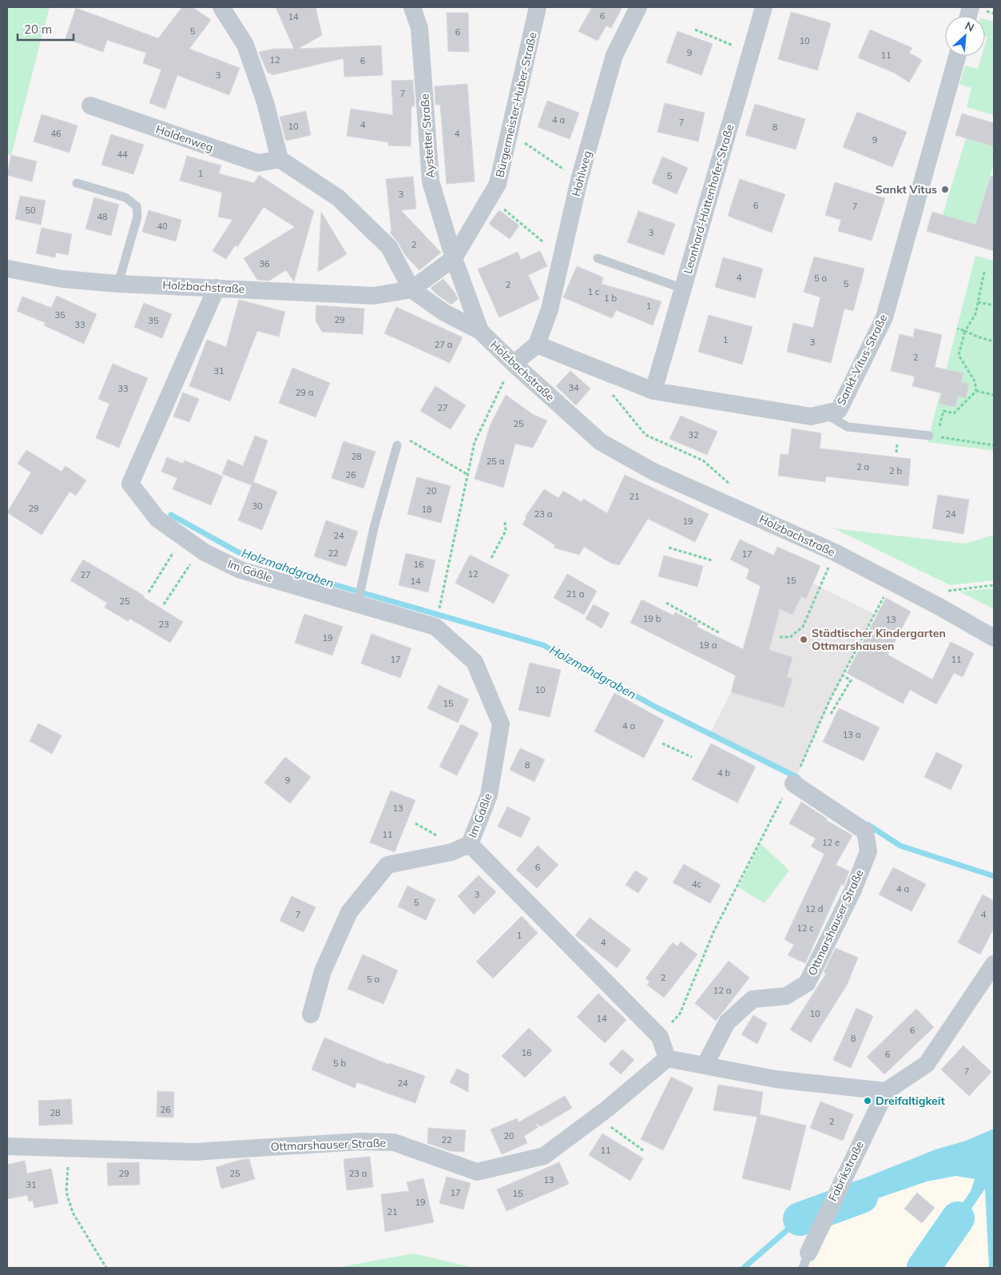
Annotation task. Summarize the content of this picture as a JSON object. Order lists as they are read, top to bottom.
{
  "streets": {
    "street": [
      "Bürgermeister-Huber-Straße",
      "Aystetter Straße",
      "Haldenweg",
      "Hohlweg",
      "Leonhard-Hüttenhofer-Straße",
      "Holzbachstraße",
      "Sankt-Vitus-Straße",
      "Im Gäßle",
      "Ottmarshauser Straße",
      "Fabrikstraße"
    ]
  },
  "crossings": [
    ["Bürgermeister-Huber-Straße", "Aystetter Straße"],
    ["Bürgermeister-Huber-Straße", "Holzbachstraße"],
    ["Aystetter Straße", "Holzbachstraße"],
    ["Hohlweg", "Sankt-Vitus-Straße"],
    ["Leonhard-Hüttenhofer-Straße", "Sankt-Vitus-Straße"],
    ["Holzbachstraße", "Im Gäßle"],
    ["Im Gäßle", "Ottmarshauser Straße"]
  ],
  "water": ["Holzmahdgraben"],
  "places": ["Sankt Vitus", "Städtischer Kindergarten Ottmarshausen", "Dreifaltigkeit"],
  "house_numbers": [
    "6",
    "14",
    "5",
    "6",
    "10",
    "9",
    "11",
    "12",
    "6",
    "3",
    "7",
    "4 a",
    "7",
    "4",
    "10",
    "8",
    "46",
    "4",
    "9",
    "44",
    "1",
    "5",
    "3",
    "6",
    "7",
    "50",
    "48",
    "40",
    "3",
    "2",
    "36",
    "4",
    "5 a",
    "5",
    "2",
    "1 c",
    "1 b",
    "1",
    "35",
    "29",
    "35",
    "33",
    "1",
    "3",
    "27 a",
    "2",
    "31",
    "34",
    "33",
    "29 a",
    "27",
    "25",
    "32",
    "28",
    "25 a",
    "2 a",
    "2 b",
    "26",
    "20",
    "21",
    "30",
    "29",
    "18",
    "23 a",
    "24",
    "19",
    "24",
    "22",
    "17",
    "16",
    "12",
    "27",
    "15",
    "14",
    "21 a",
    "25",
    "19 b",
    "13",
    "23",
    "19",
    "19 a",
    "17",
    "11",
    "10",
    "15",
    "4 a",
    "13 a",
    "8",
    "4 b",
    "9",
    "13",
    "11",
    "12 e",
    "6",
    "4c",
    "4 a",
    "3",
    "5",
    "12 d",
    "7",
    "4",
    "12 c",
    "1",
    "4",
    "2",
    "5 a",
    "12 a",
    "10",
    "14",
    "6",
    "8",
    "16",
    "6",
    "5 b",
    "7",
    "24",
    "26",
    "28",
    "2",
    "20",
    "22",
    "11",
    "29",
    "25",
    "23 a",
    "13",
    "31",
    "17",
    "15",
    "19",
    "21"
  ],
  "scale_bar": "20 m",
  "north": "top right"
}
